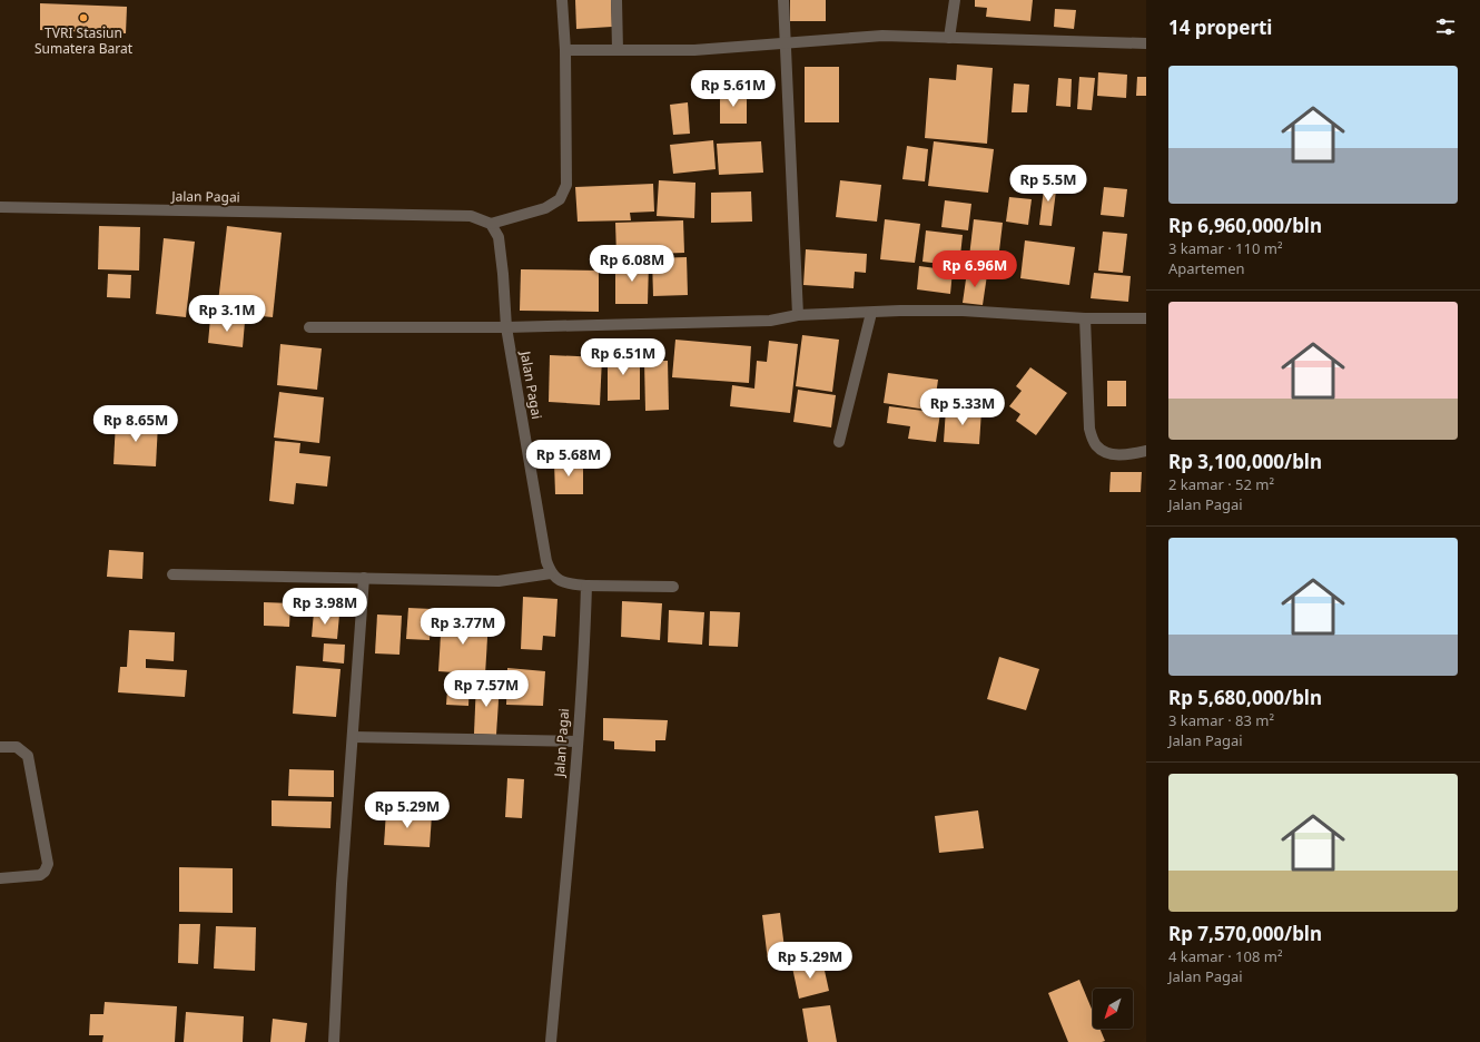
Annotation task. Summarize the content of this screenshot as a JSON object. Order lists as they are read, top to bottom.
{
  "streets": {
    "street": ["Jalan Pagai"]
  },
  "places": ["TVRI Stasiun Sumatera Barat"],
  "north": "bottom left",
  "page": {
    "heading": "14 properti",
    "list": [
      {
        "name": "Rp 6,960,000/bln",
        "note": "3 kamar · 110 m² · Apartemen"
      },
      {
        "name": "Rp 3,100,000/bln",
        "note": "2 kamar · 52 m² · Jalan Pagai"
      },
      {
        "name": "Rp 5,680,000/bln",
        "note": "3 kamar · 83 m² · Jalan Pagai"
      },
      {
        "name": "Rp 7,570,000/bln",
        "note": "4 kamar · 108 m² · Jalan Pagai"
      }
    ],
    "price": [
      "Rp 5.61M",
      "Rp 5.5M",
      "Rp 6.08M",
      "Rp 6.96M",
      "Rp 3.1M",
      "Rp 6.51M",
      "Rp 5.33M",
      "Rp 8.65M",
      "Rp 5.68M",
      "Rp 3.98M",
      "Rp 3.77M",
      "Rp 7.57M",
      "Rp 5.29M",
      "Rp 5.29M"
    ]
  }
}
